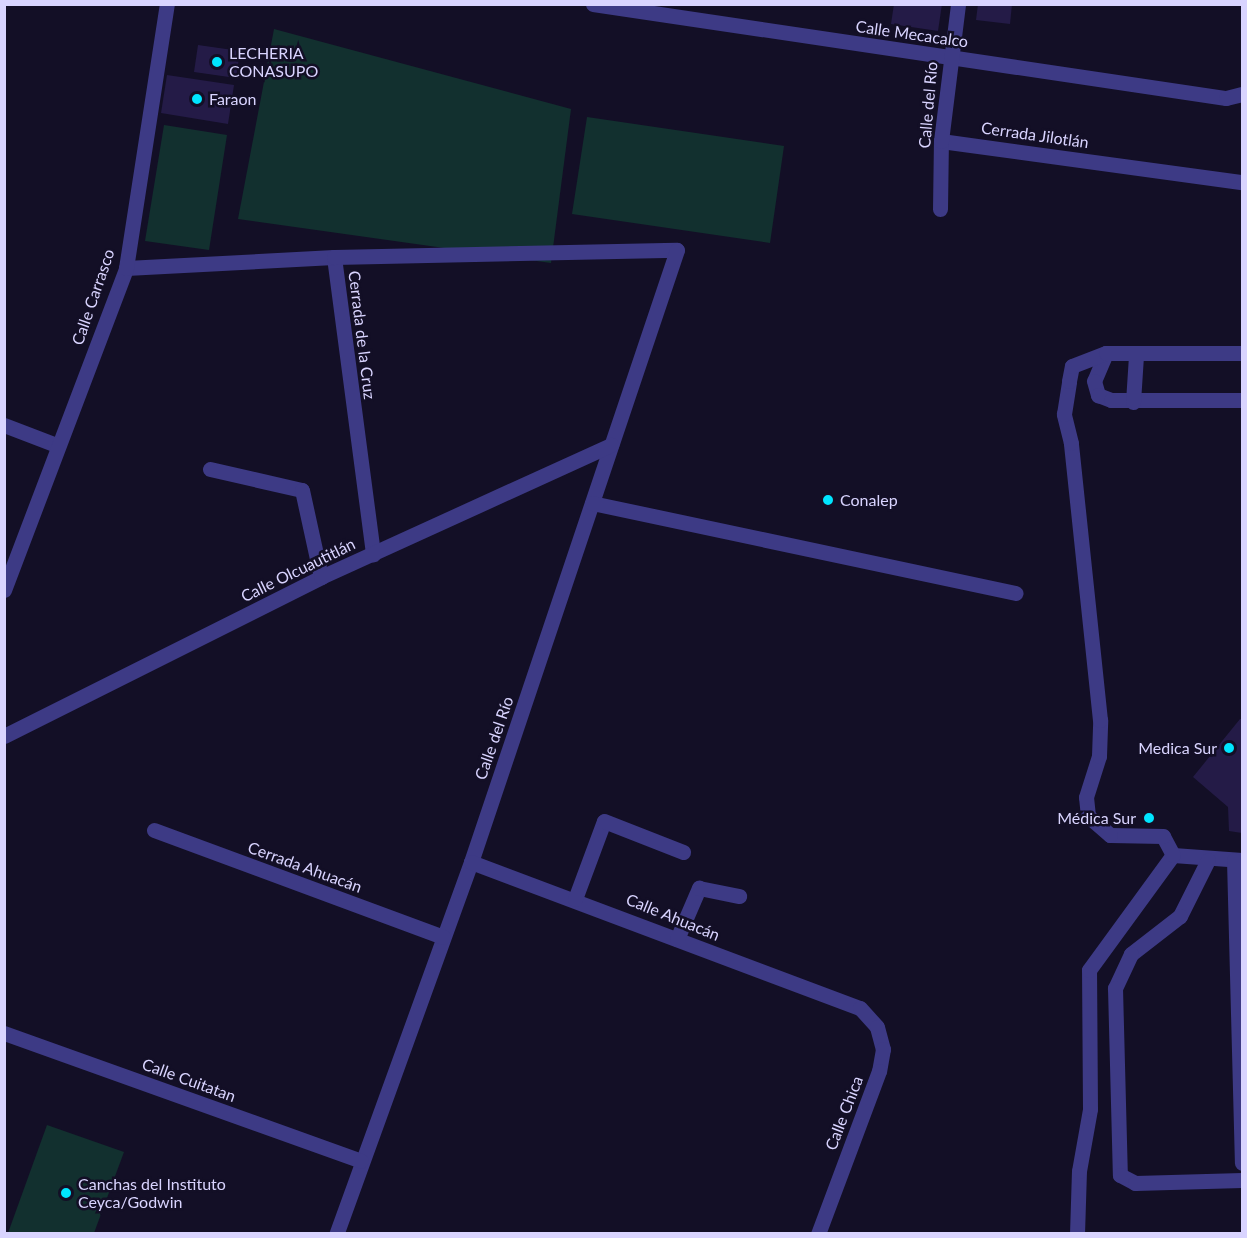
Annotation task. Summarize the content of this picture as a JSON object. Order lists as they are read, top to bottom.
{
  "streets": {
    "street": [
      "Calle Mecacalco",
      "Calle del Río",
      "Cerrada Jilotlán",
      "Calle Carrasco",
      "Cerrada de la Cruz",
      "Calle Olcuautitlán",
      "Cerrada Ahuacán",
      "Calle Ahuacán",
      "Calle Cuitatan",
      "Calle Chica"
    ]
  },
  "crossings": [
    ["Calle Mecacalco", "Calle del Río"],
    ["Calle del Río", "Cerrada Jilotlán"],
    ["Calle del Río", "Cerrada de la Cruz"],
    ["Calle del Río", "Calle Olcuautitlán"],
    ["Calle del Río", "Cerrada Ahuacán"],
    ["Calle del Río", "Calle Ahuacán"],
    ["Calle del Río", "Calle Cuitatan"],
    ["Calle Carrasco", "Cerrada de la Cruz"],
    ["Cerrada de la Cruz", "Calle Olcuautitlán"],
    ["Calle Ahuacán", "Calle Chica"]
  ],
  "places": [
    "LECHERIA CONASUPO",
    "Faraon",
    "Conalep",
    "Medica Sur",
    "Médica Sur",
    "Canchas del Instituto Ceyca/Godwin"
  ]
}
